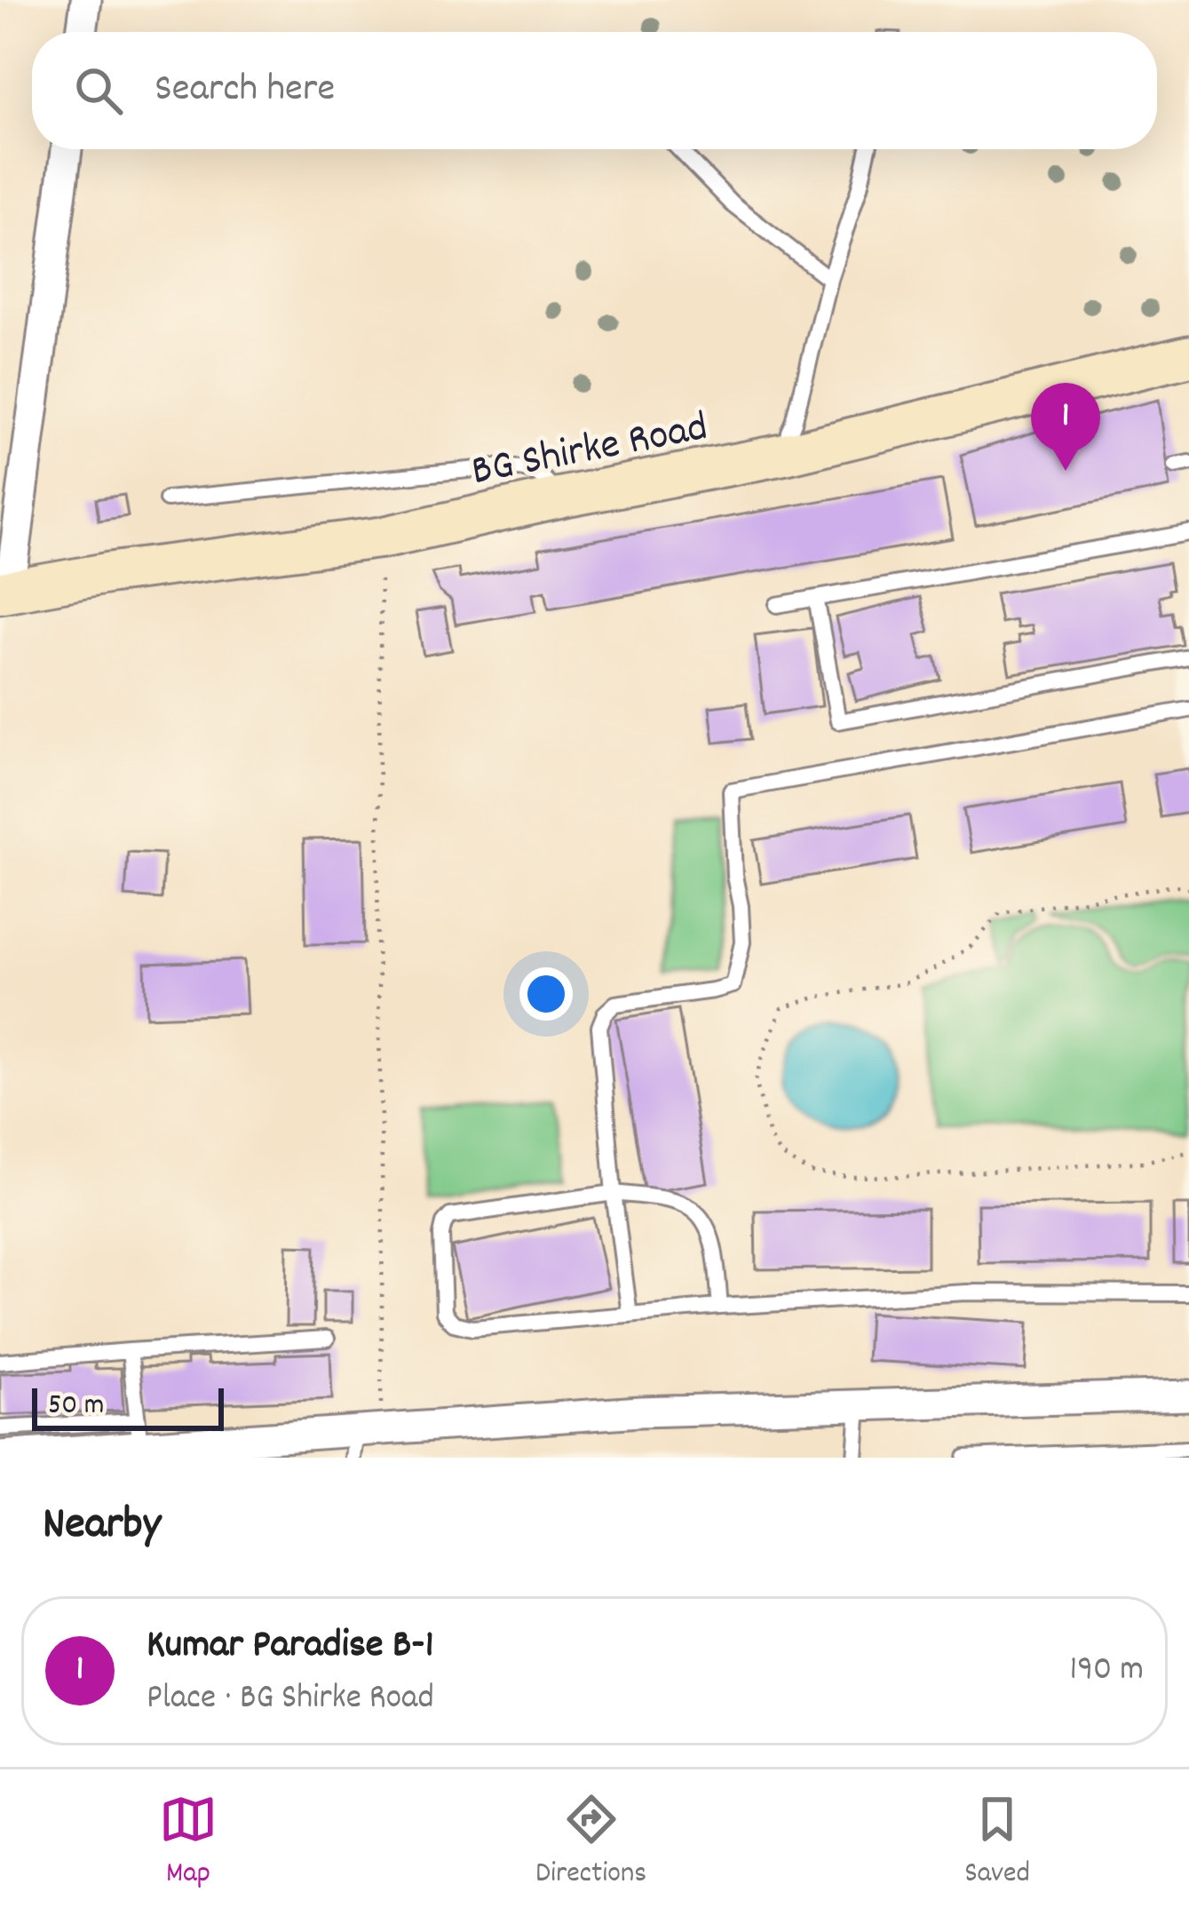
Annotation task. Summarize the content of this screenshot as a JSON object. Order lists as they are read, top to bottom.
{
  "streets": {
    "street": ["BG Shirke Road"]
  },
  "scale_bar": "50 m",
  "page": {
    "search": "Search here",
    "pins": "1",
    "scale": "50 m",
    "heading": "Nearby",
    "list": [
      {
        "mark": "1",
        "name": "Kumar Paradise B-1",
        "note": "Place · BG Shirke Road",
        "value": "190 m"
      }
    ],
    "nav": ["Map", "Directions", "Saved"]
  }
}
